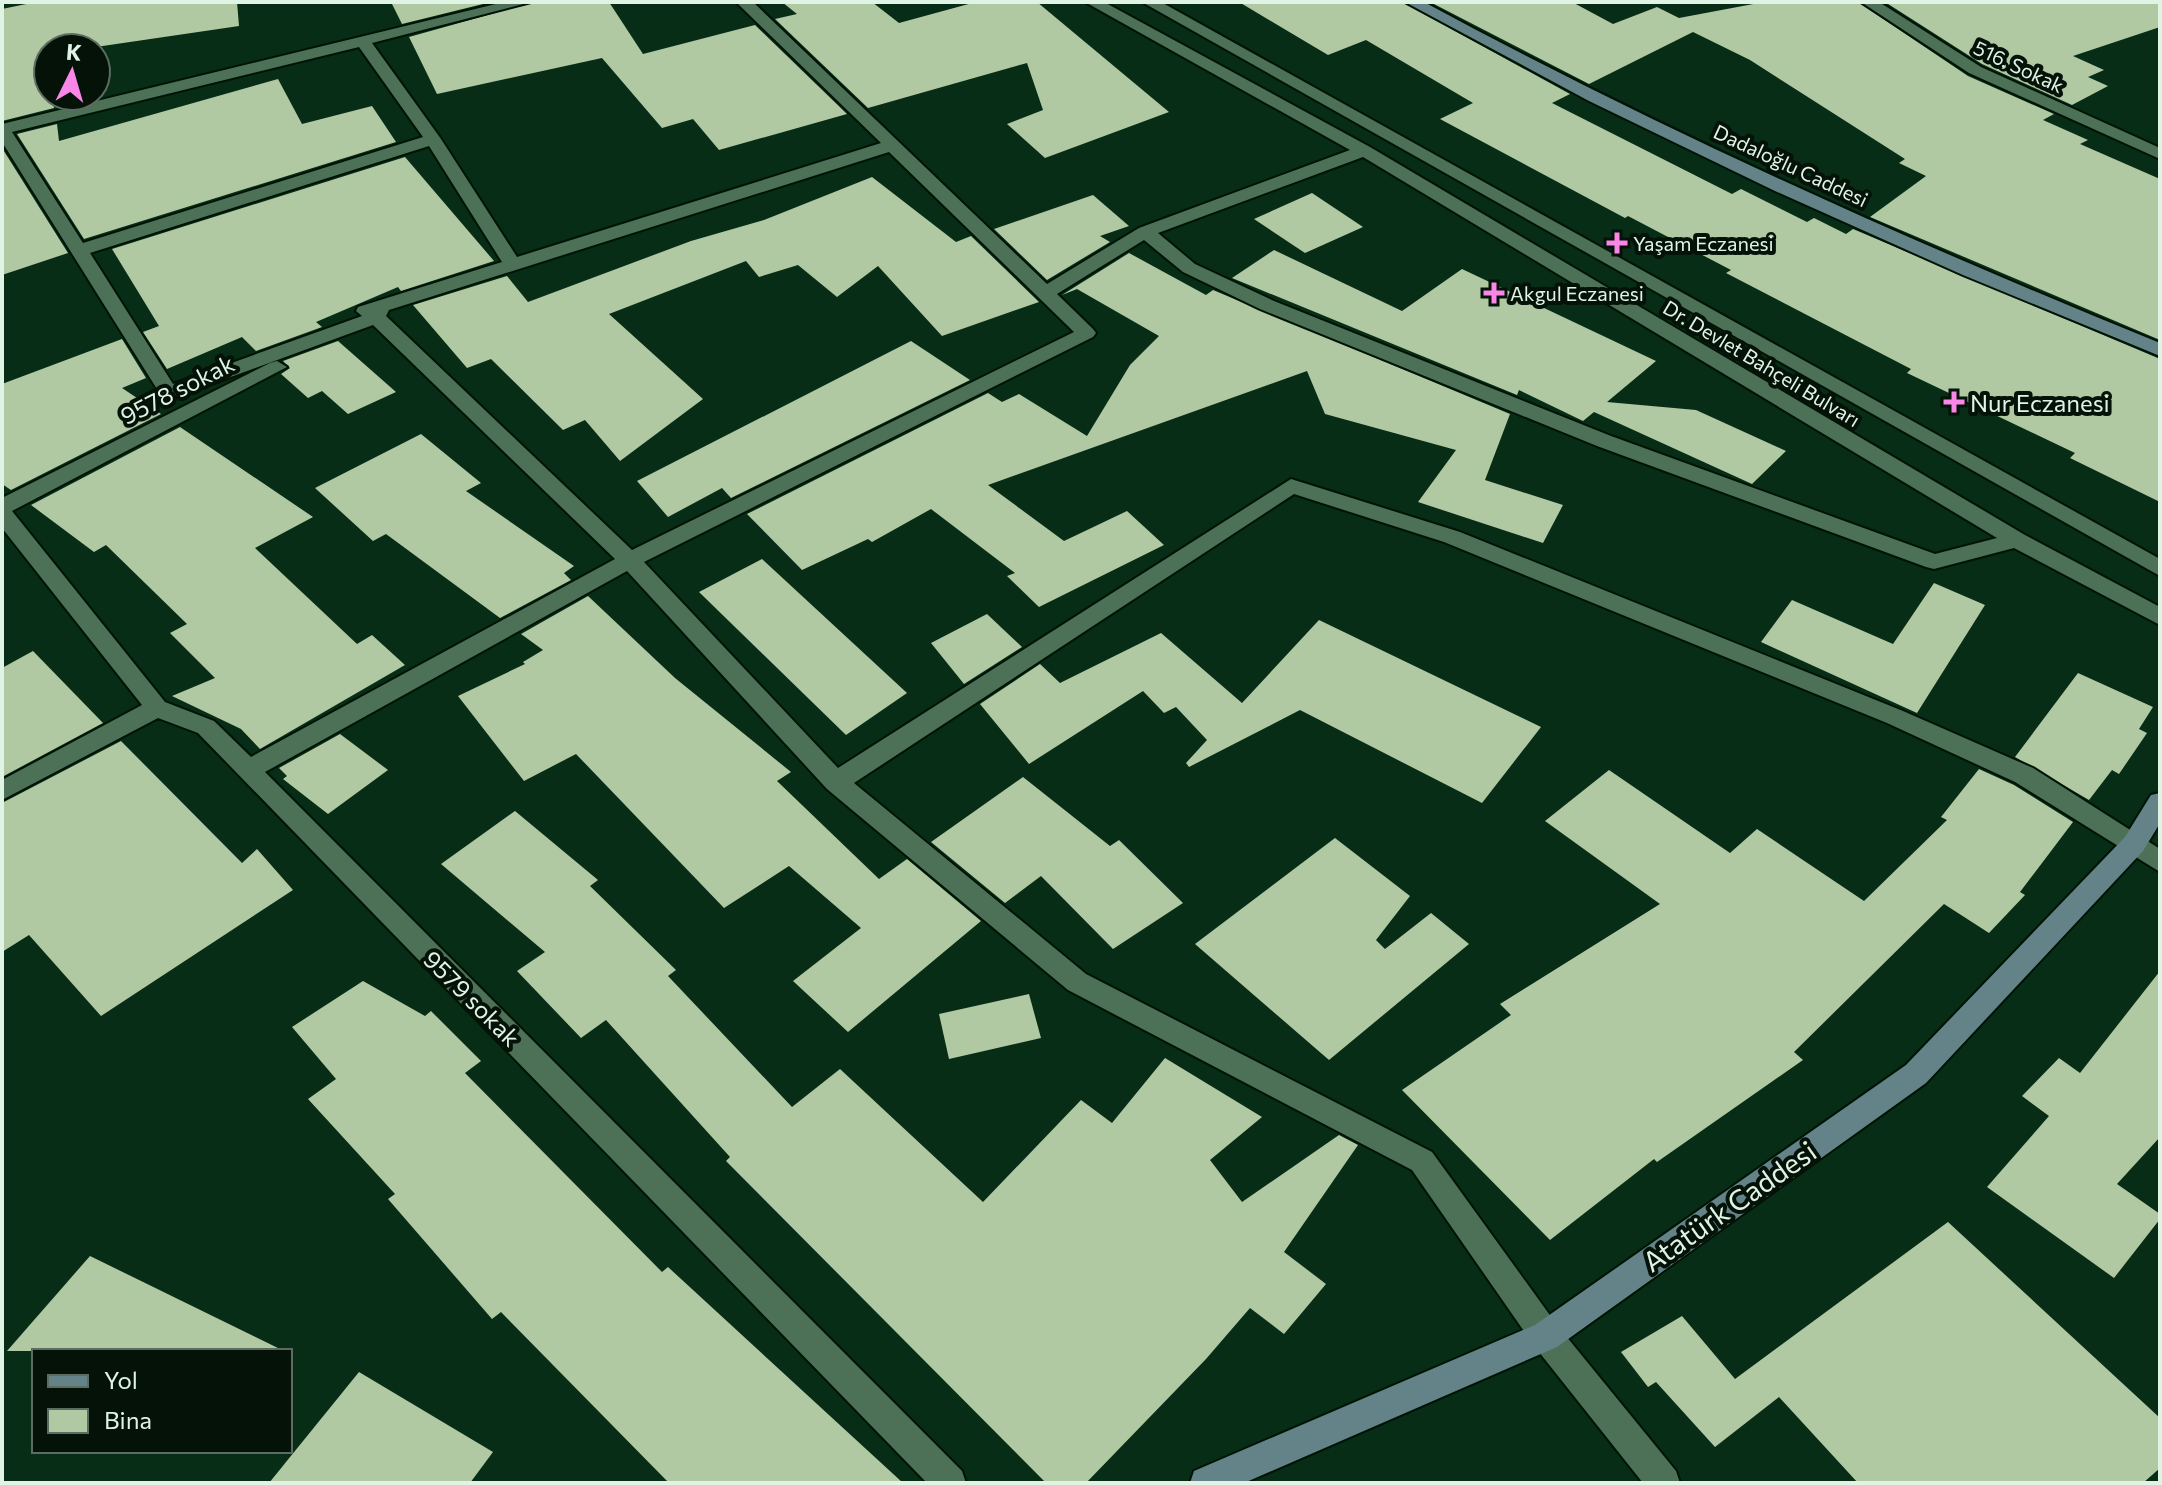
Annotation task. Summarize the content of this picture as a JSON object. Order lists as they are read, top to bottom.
{
  "streets": {
    "street": [
      "516. Sokak",
      "Dadaloğlu Caddesi",
      "Dr. Devlet Bahçeli Bulvarı",
      "9578 sokak",
      "9579 sokak",
      "Atatürk Caddesi"
    ]
  },
  "places": {
    "health": ["Yaşam Eczanesi", "Akgul Eczanesi", "Nur Eczanesi"]
  },
  "legend": ["Yol", "Bina"],
  "north": "top"
}
